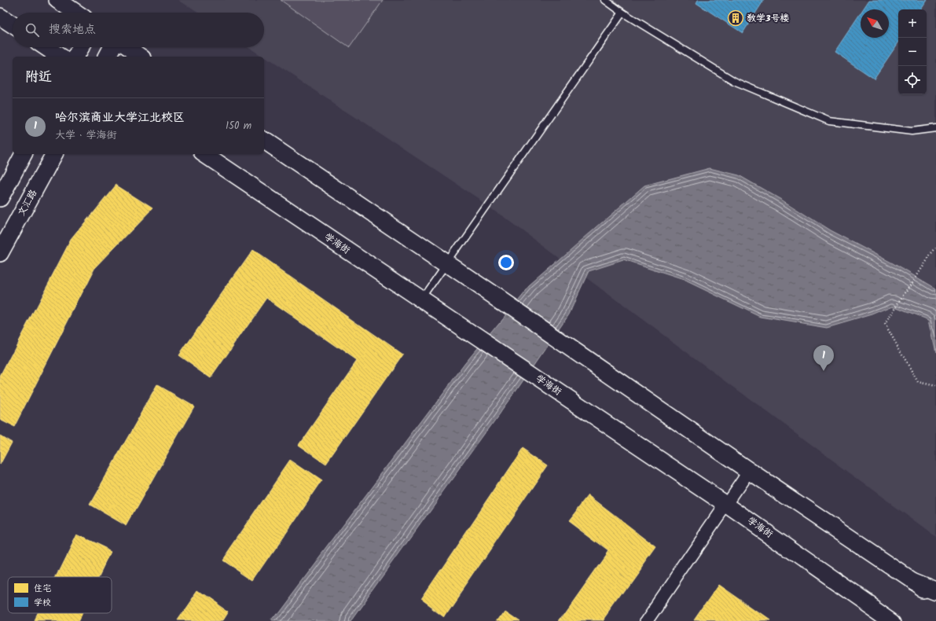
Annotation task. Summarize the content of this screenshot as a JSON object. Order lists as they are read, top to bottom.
{
  "streets": {
    "main road": ["文汇路", "学海街"]
  },
  "places": {
    "building": ["教学3号楼"]
  },
  "legend": ["住宅", "学校"],
  "north": "top left",
  "page": {
    "map_buttons": ["+", "−"],
    "search": "搜索地点",
    "heading": "附近",
    "list": [
      {
        "mark": "1",
        "name": "哈尔滨商业大学江北校区",
        "note": "大学 · 学海街",
        "value": "150 m"
      }
    ],
    "pins": "1"
  }
}
